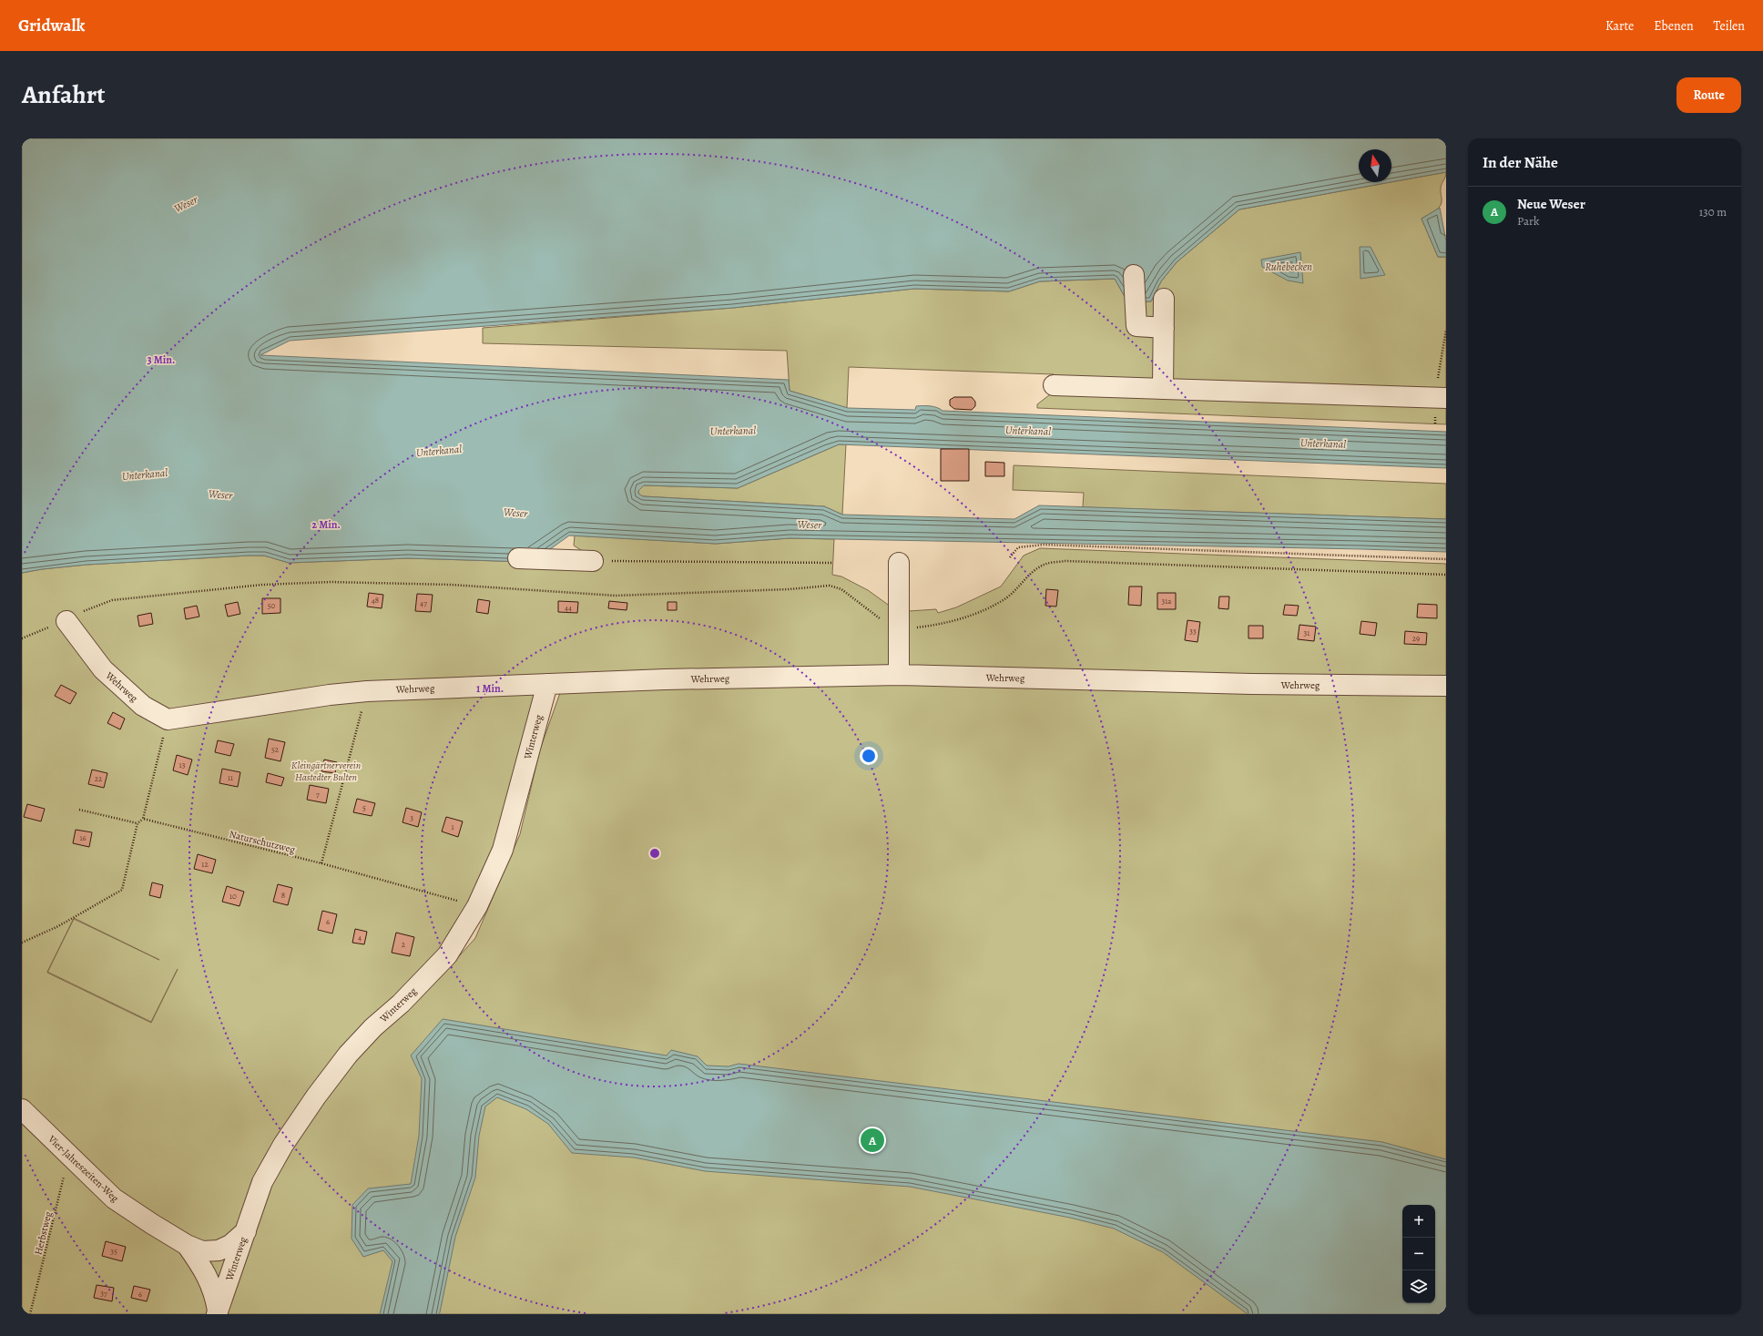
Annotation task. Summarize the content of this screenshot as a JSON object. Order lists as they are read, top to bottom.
{
  "streets": {
    "street": ["Wehrweg", "Winterweg", "Vier-Jahreszeiten-Weg"],
    "path": ["Naturschutzweg", "Herbstweg"]
  },
  "crossings": [
    ["Wehrweg", "Winterweg"],
    ["Winterweg", "Naturschutzweg"],
    ["Winterweg", "Vier-Jahreszeiten-Weg"],
    ["Vier-Jahreszeiten-Weg", "Herbstweg"]
  ],
  "water": ["Weser", "Ruhebecken", "Unterkanal"],
  "parks": ["Kleingärtnerverein Hastedter Bulten"],
  "house_numbers": [
    "48",
    "31a",
    "47",
    "50",
    "44",
    "33",
    "31",
    "29",
    "52",
    "13",
    "11",
    "22",
    "7",
    "5",
    "3",
    "1",
    "16",
    "12",
    "8",
    "10",
    "6",
    "4",
    "2",
    "35",
    "37",
    "6"
  ],
  "north": "top",
  "page": {
    "header": "Gridwalk",
    "nav": ["Karte", "Ebenen", "Teilen"],
    "title": "Anfahrt",
    "buttons": "Route",
    "heading": "In der Nähe",
    "list": [
      {
        "mark": "A",
        "name": "Neue Weser",
        "note": "Park",
        "value": "130 m"
      }
    ],
    "pins": "A",
    "map_buttons": ["+", "−"]
  },
  "rings": ["3 Min.", "2 Min.", "1 Min."]
}
